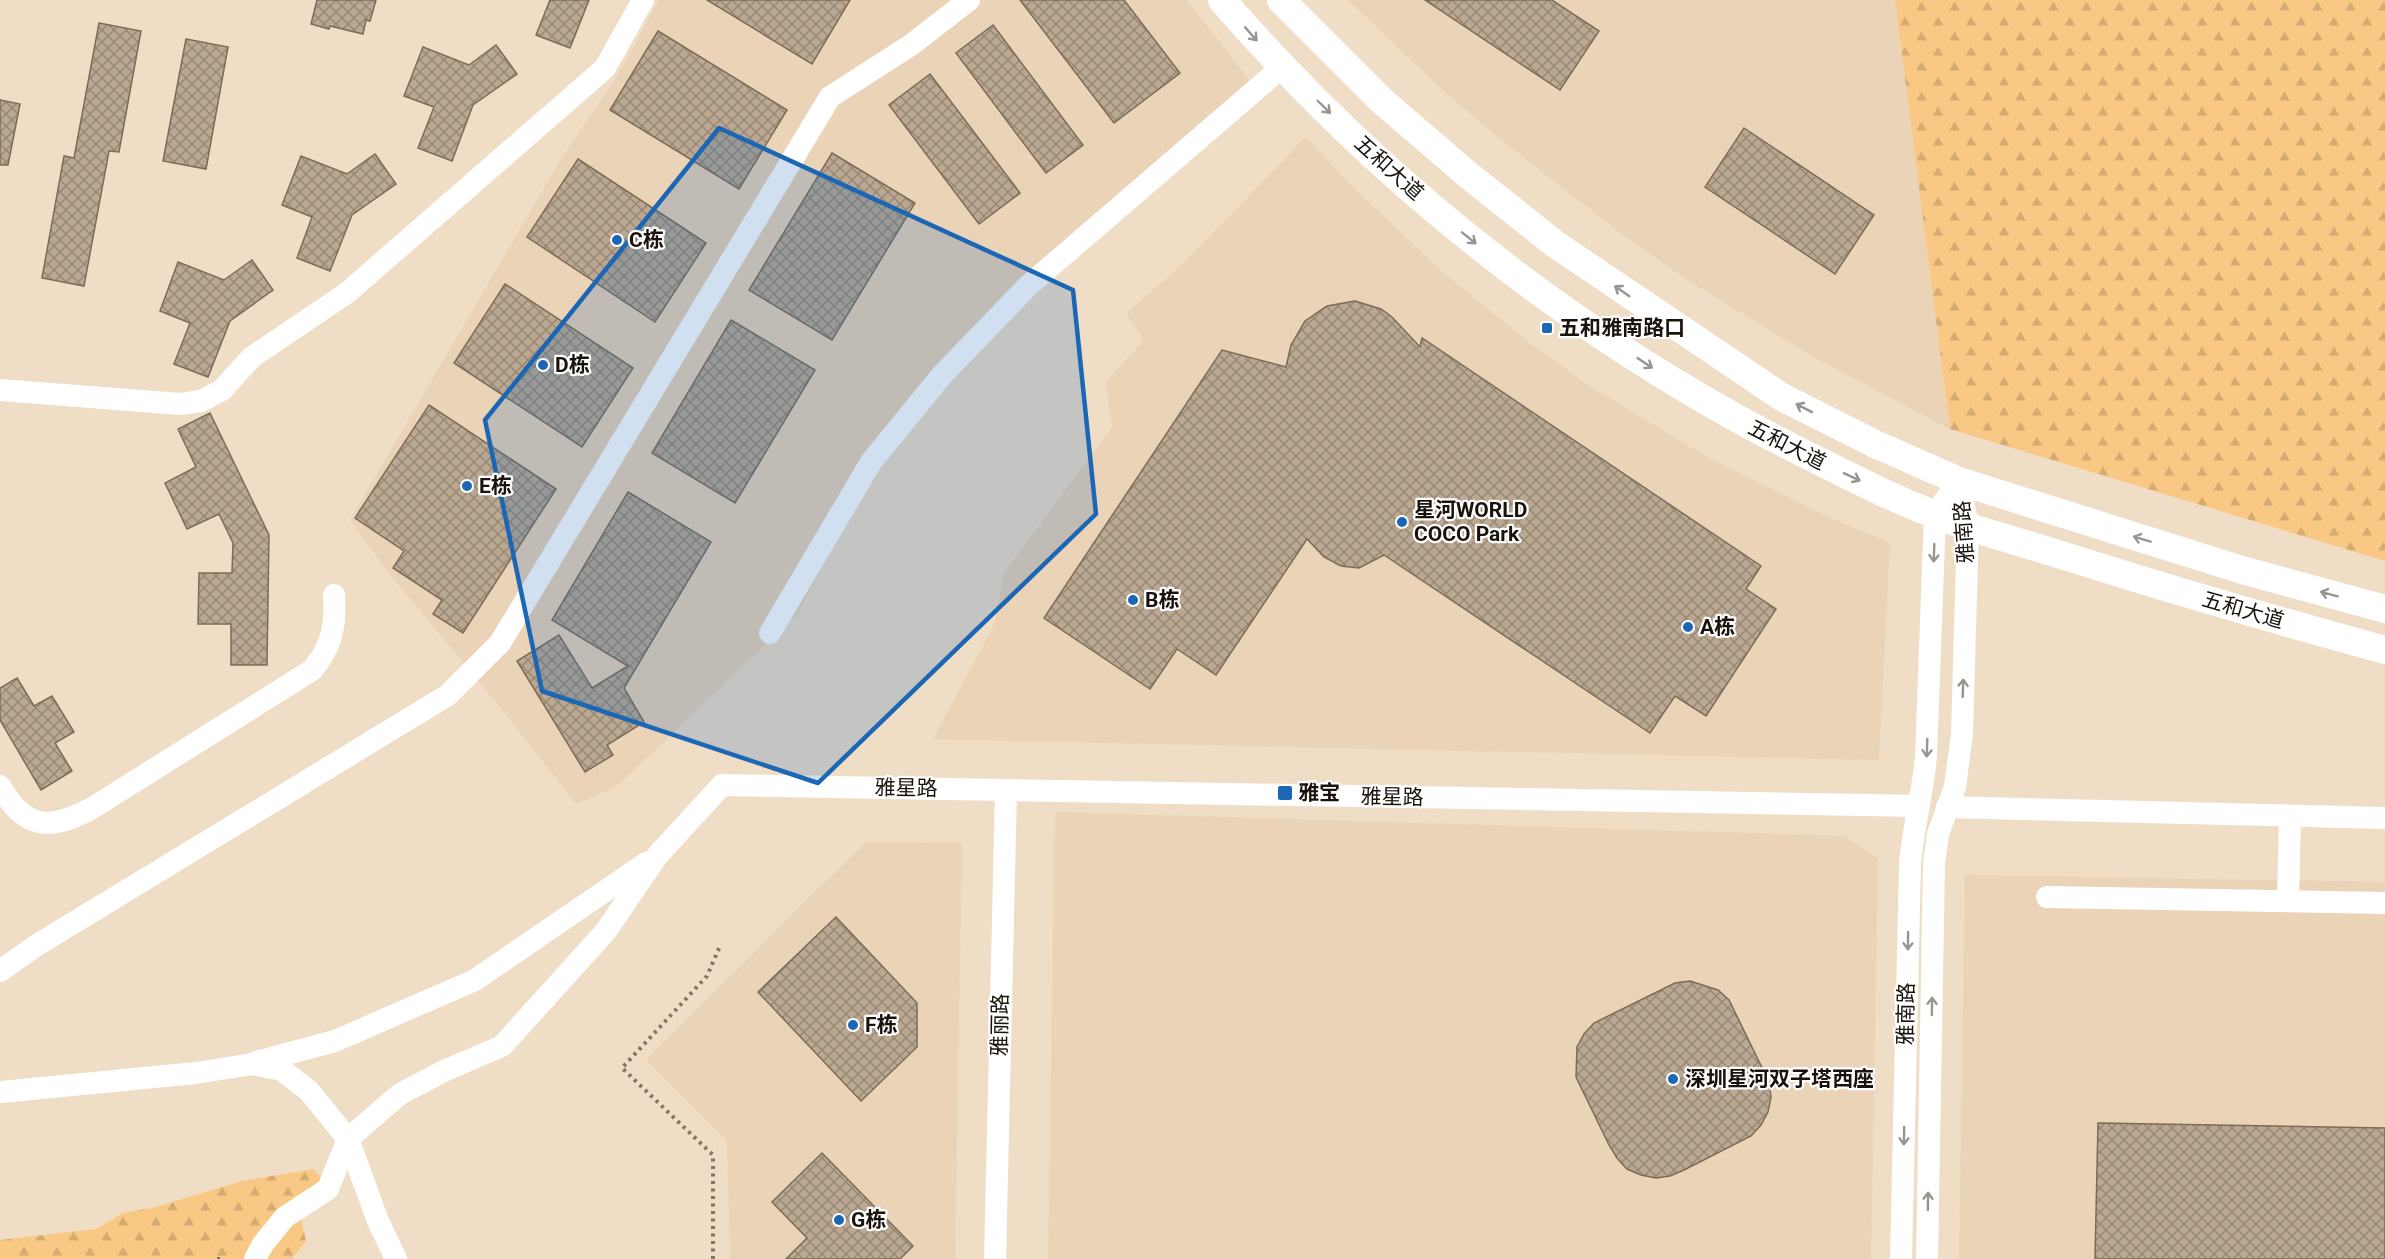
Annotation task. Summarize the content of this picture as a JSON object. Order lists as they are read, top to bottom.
{
  "streets": {
    "main road": ["五和大道"],
    "street": ["雅南路", "雅星路", "雅丽路"]
  },
  "crossings": [
    ["五和大道", "雅南路"],
    ["雅南路", "雅星路"],
    ["雅星路", "雅丽路"]
  ],
  "places": {
    "other": [
      "C栋",
      "D栋",
      "E栋",
      "星河WORLD COCO Park",
      "B栋",
      "A栋",
      "F栋",
      "深圳星河双子塔西座",
      "G栋"
    ],
    "transit": ["五和雅南路口", "雅宝"]
  }
}
